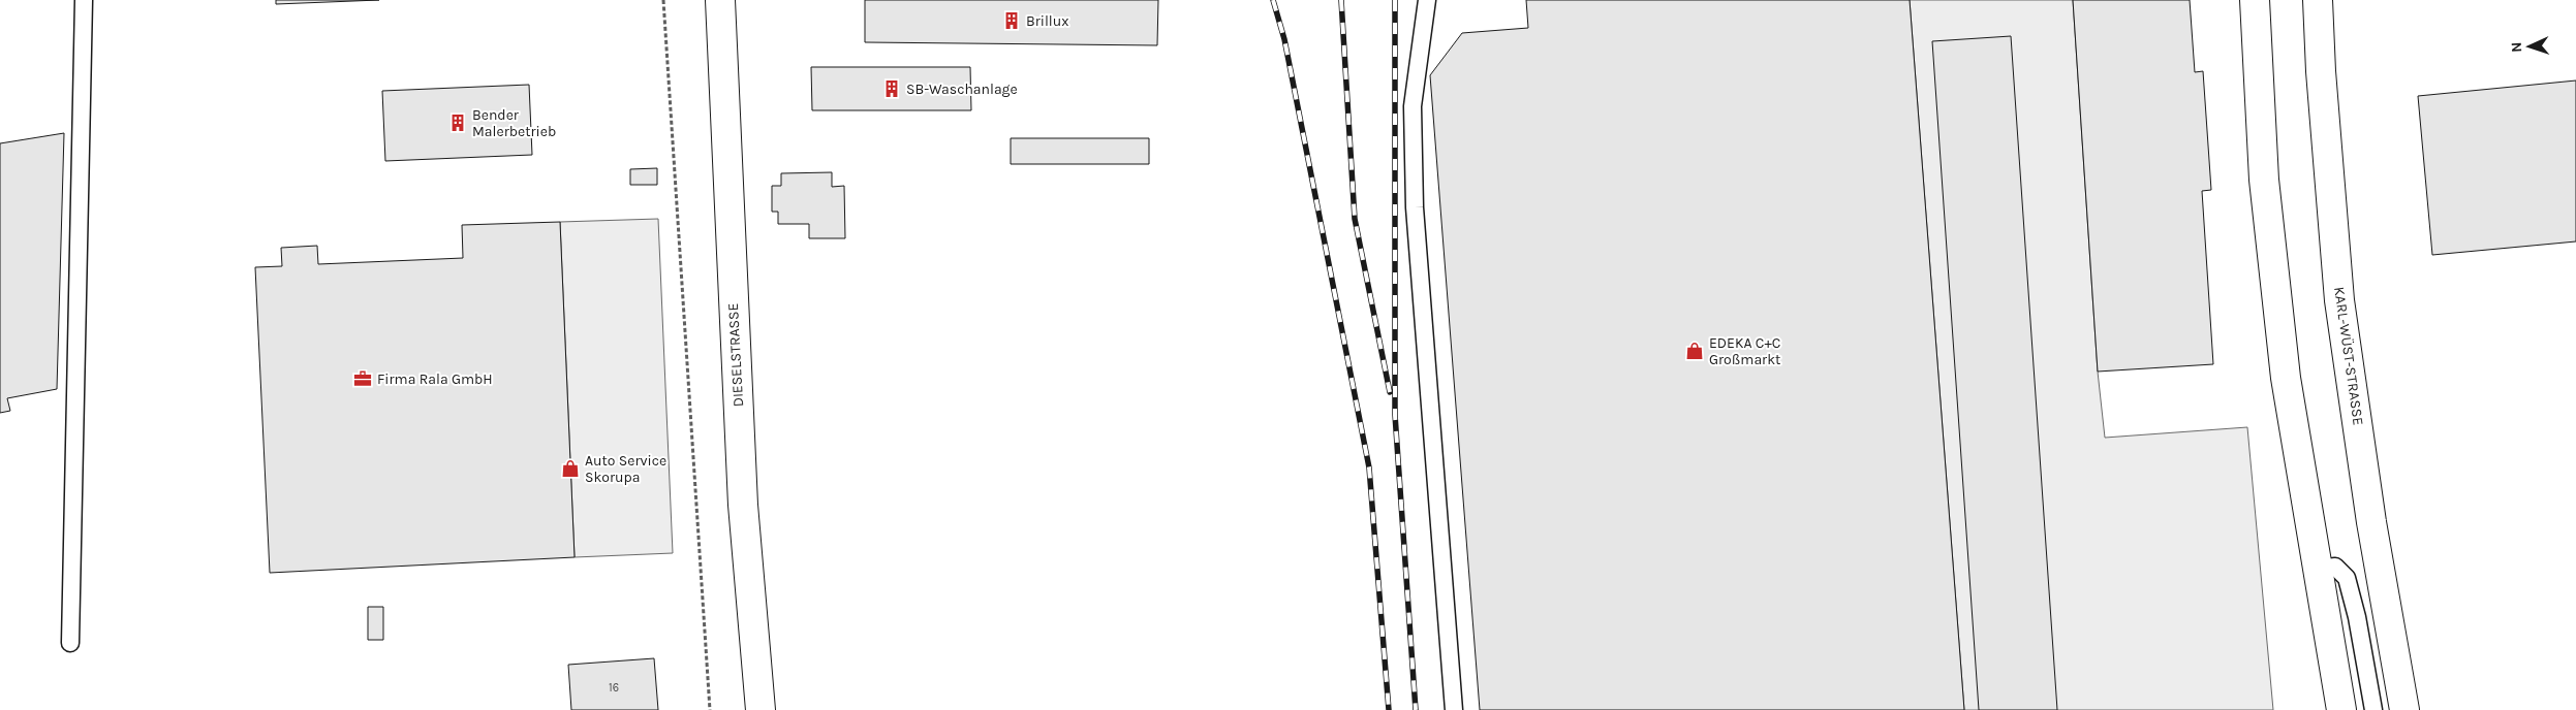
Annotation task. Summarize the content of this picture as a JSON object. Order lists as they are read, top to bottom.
{
  "streets": {
    "main road": ["DIESELSTRASSE", "KARL-WÜST-STRASSE"]
  },
  "places": {
    "building": ["Brillux", "SB-Waschanlage", "Bender Malerbetrieb"],
    "shop": ["EDEKA C+C Großmarkt", "Auto Service Skorupa"],
    "office": ["Firma Rala GmbH"]
  },
  "house_numbers": ["16"],
  "north": "left"
}
